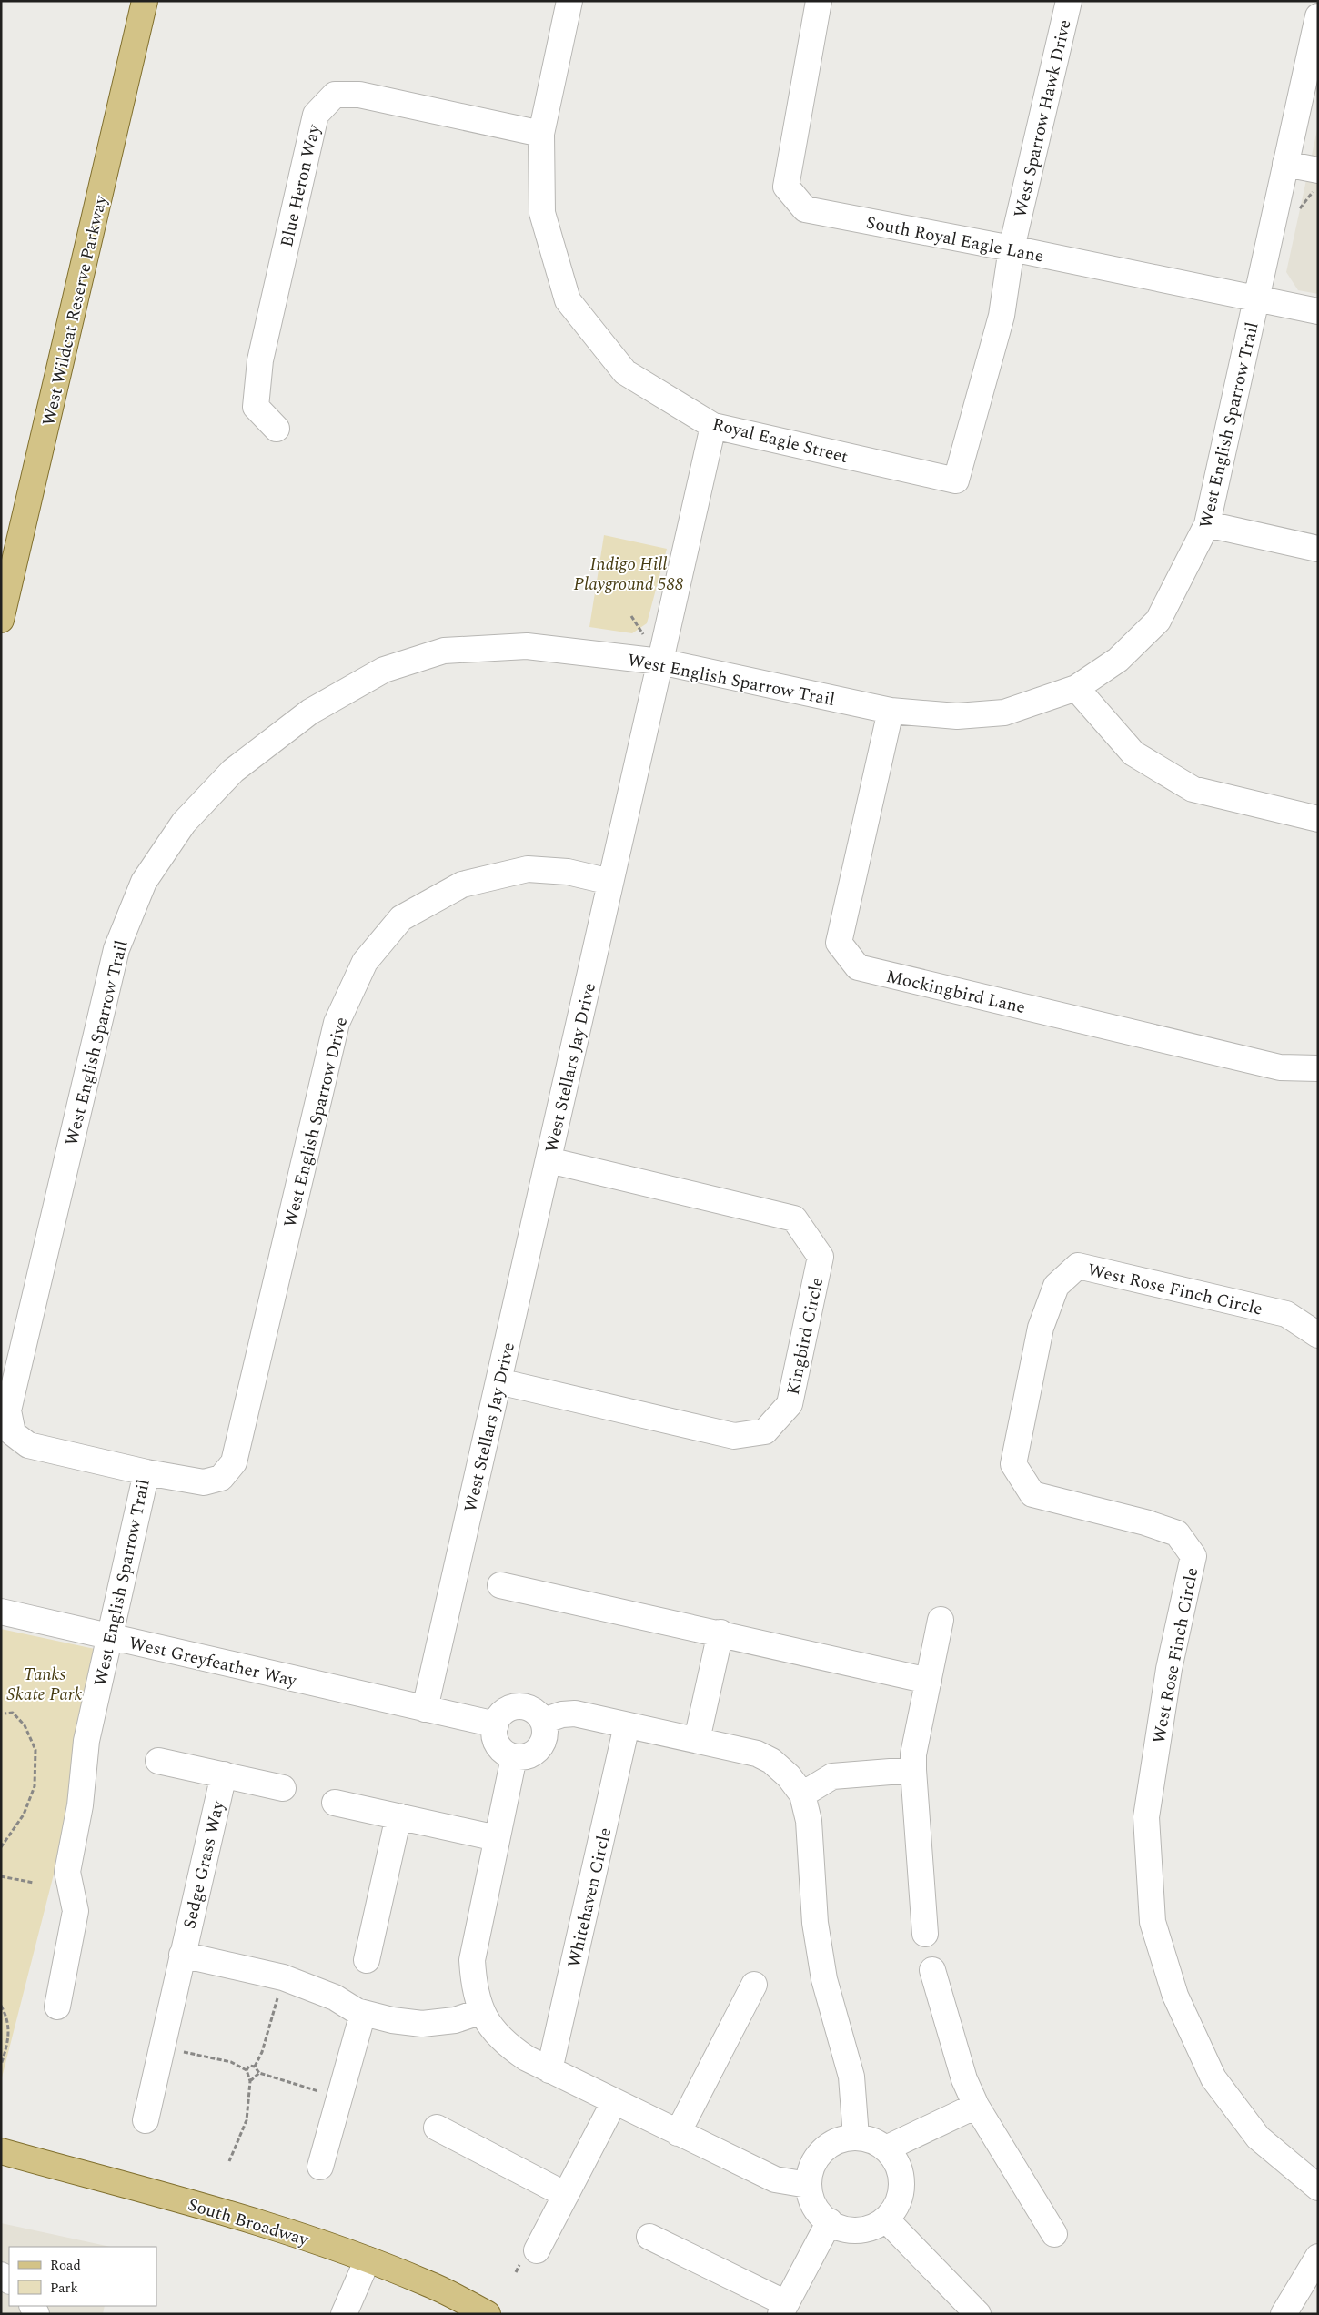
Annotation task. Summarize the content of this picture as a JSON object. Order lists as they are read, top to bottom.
{
  "streets": {
    "main road": ["West Wildcat Reserve Parkway", "South Broadway"],
    "street": [
      "West Sparrow Hawk Drive",
      "Blue Heron Way",
      "South Royal Eagle Lane",
      "West English Sparrow Trail",
      "Royal Eagle Street",
      "Mockingbird Lane",
      "West Stellars Jay Drive",
      "West English Sparrow Drive",
      "West Rose Finch Circle",
      "Kingbird Circle",
      "West Greyfeather Way",
      "Sedge Grass Way",
      "Whitehaven Circle"
    ]
  },
  "crossings": [
    ["West Sparrow Hawk Drive", "South Royal Eagle Lane"],
    ["West Sparrow Hawk Drive", "Royal Eagle Street"],
    ["Blue Heron Way", "Royal Eagle Street"],
    ["South Royal Eagle Lane", "West English Sparrow Trail"],
    ["West English Sparrow Trail", "Mockingbird Lane"],
    ["West English Sparrow Trail", "West Stellars Jay Drive"],
    ["West English Sparrow Trail", "West English Sparrow Drive"],
    ["West English Sparrow Trail", "West Greyfeather Way"],
    ["Royal Eagle Street", "West Stellars Jay Drive"],
    ["West Stellars Jay Drive", "West English Sparrow Drive"],
    ["West Stellars Jay Drive", "Kingbird Circle"],
    ["West Stellars Jay Drive", "West Greyfeather Way"]
  ],
  "parks": ["Indigo Hill Playground 588", "Tanks Skate Park"],
  "legend": ["Road", "Park"]
}
